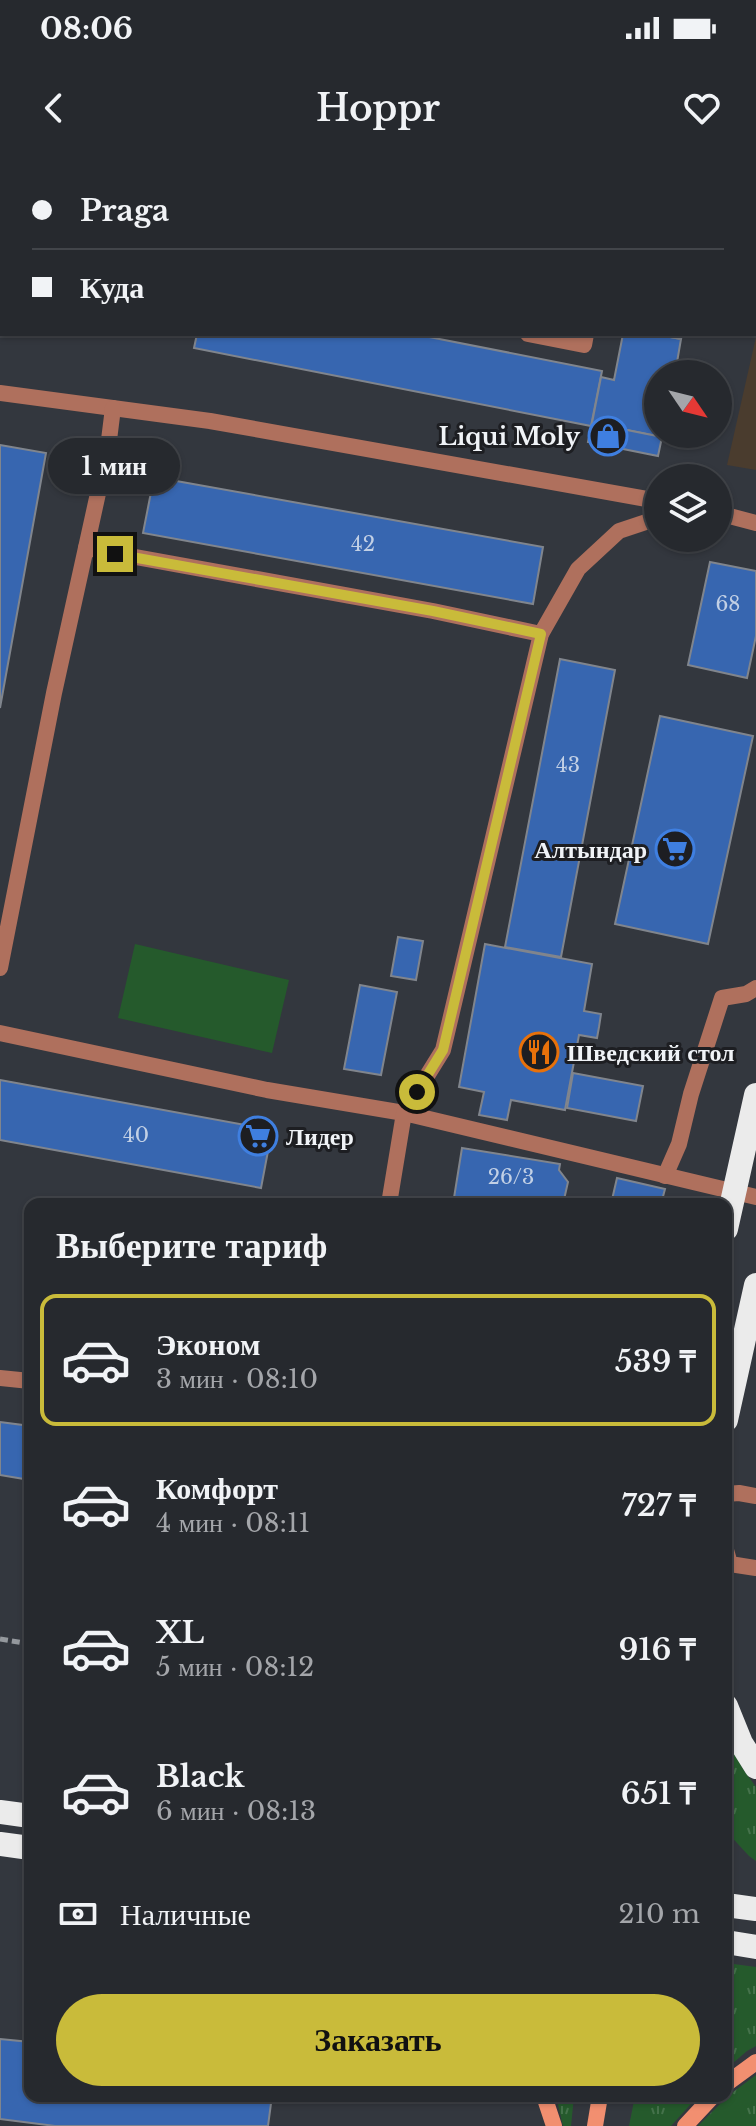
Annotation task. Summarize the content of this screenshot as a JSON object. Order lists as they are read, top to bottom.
{
  "places": {
    "shop": ["Liqui Moly"],
    "supermarket": ["Алтындар", "Лидер"],
    "restaurant": ["Шведский стол"]
  },
  "house_numbers": [
    "42",
    "68",
    "43",
    "40",
    "26/3"
  ],
  "north": "bottom right",
  "page": {
    "status": "08:06",
    "header": "Hoppr",
    "banner": ["Praga", "Куда"],
    "bubble": "1 мин",
    "heading": "Выберите тариф",
    "list": [
      {
        "name": "Эконом",
        "note": "3 мин · 08:10",
        "value": "539 ₸"
      },
      {
        "name": "Комфорт",
        "note": "4 мин · 08:11",
        "value": "727 ₸"
      },
      {
        "name": "XL",
        "note": "5 мин · 08:12",
        "value": "916 ₸"
      },
      {
        "name": "Black",
        "note": "6 мин · 08:13",
        "value": "651 ₸"
      }
    ],
    "pay": ["Наличные", "210 m"],
    "buttons": "Заказать"
  }
}
